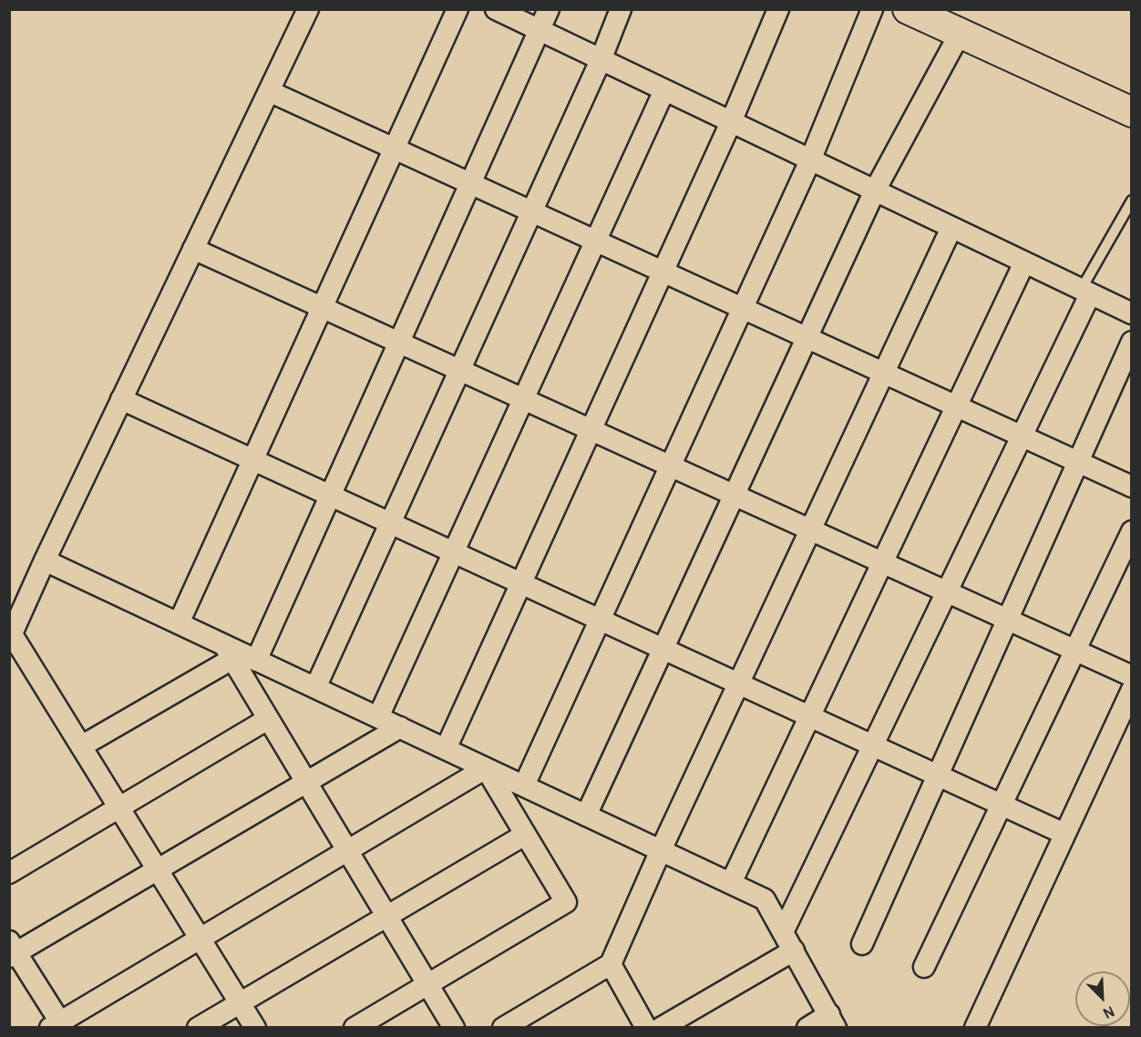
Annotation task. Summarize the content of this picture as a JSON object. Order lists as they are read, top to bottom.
{
  "north": "bottom right"
}
